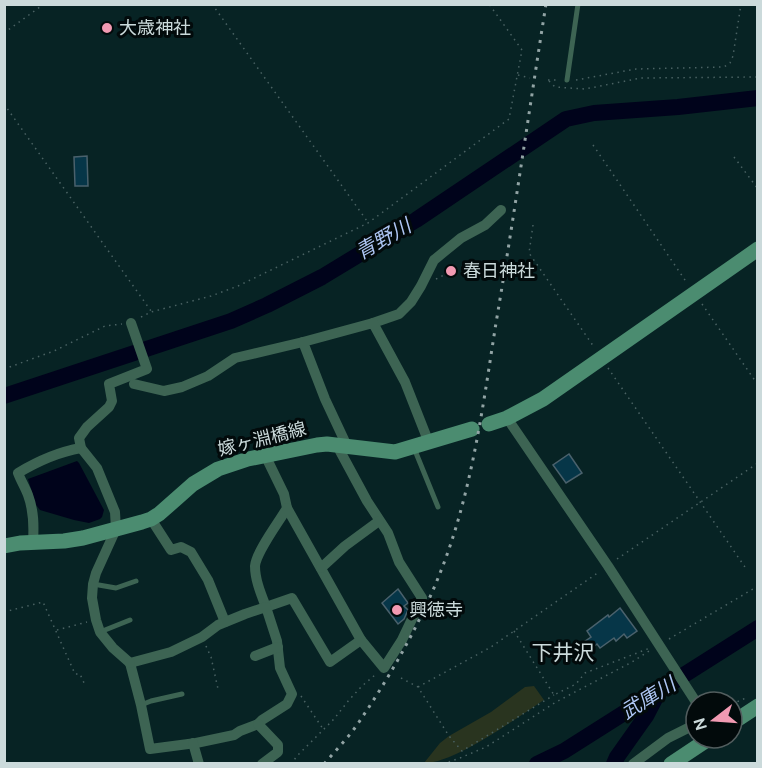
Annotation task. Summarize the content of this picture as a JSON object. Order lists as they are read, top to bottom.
{
  "streets": {
    "street": ["嫁ヶ淵橋線"]
  },
  "districts": ["下井沢"],
  "water": ["青野川", "武庫川"],
  "places": ["大歳神社", "春日神社", "興徳寺"],
  "north": "left"
}
